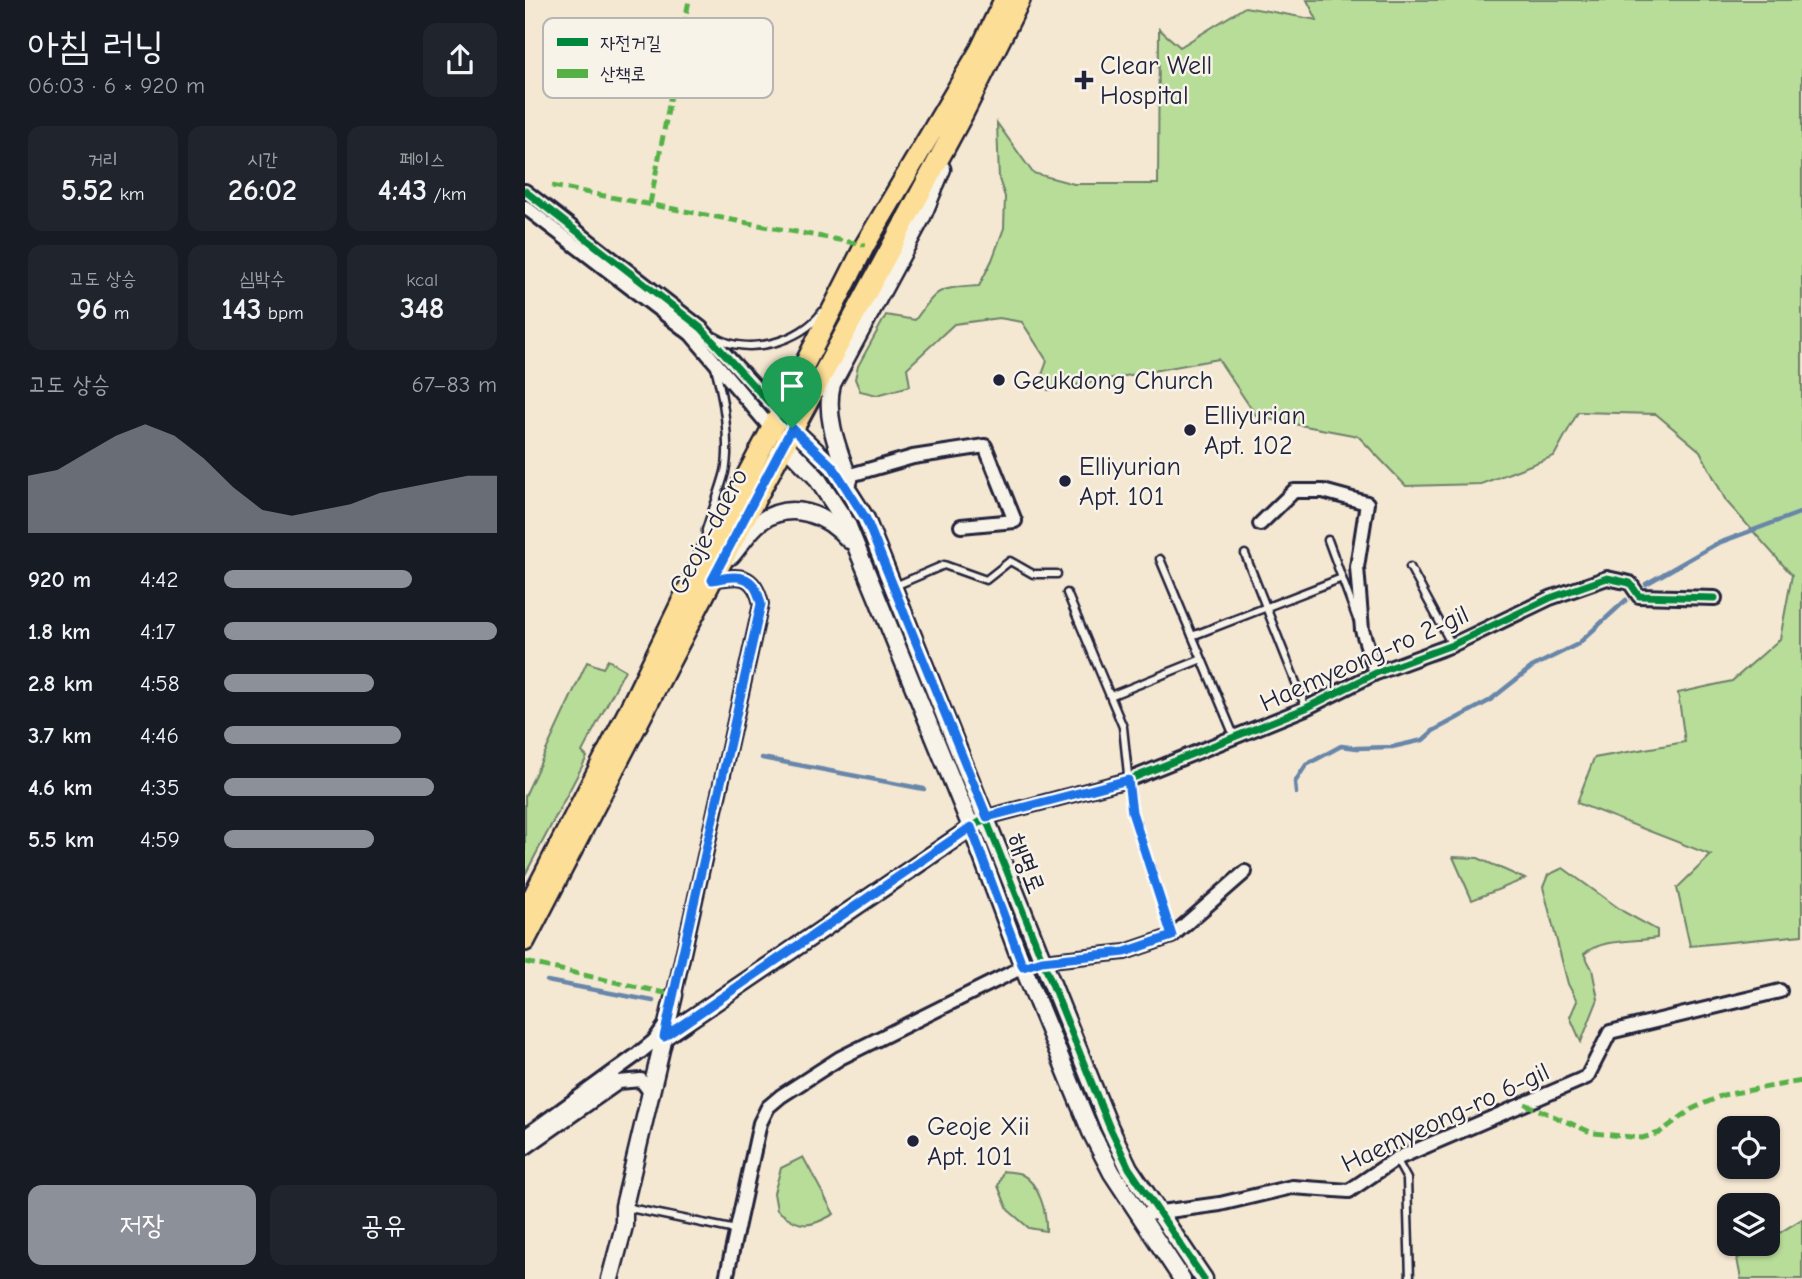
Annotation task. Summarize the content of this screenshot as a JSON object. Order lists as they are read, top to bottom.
{
  "streets": {
    "main road": ["Geoje-daero"],
    "street": ["Haemyeong-ro 2-gil", "해명로", "Haemyeong-ro 6-gil"]
  },
  "crossings": [
    ["Geoje-daero", "해명로"],
    ["Haemyeong-ro 2-gil", "해명로"],
    ["해명로", "Haemyeong-ro 6-gil"]
  ],
  "places": {
    "health": ["Clear Well Hospital"],
    "other": [
      "Geukdong Church",
      "Elliyurian Apt. 102",
      "Elliyurian Apt. 101",
      "Geoje Xii Apt. 101"
    ]
  },
  "legend": ["자전거길", "산책로"],
  "page": {
    "heading": ["아침 러닝", "06:03 · 6 × 920 m"],
    "stats": [
      ["거리", "5.52 km"],
      ["시간", "26:02"],
      ["페이스", "4:43 /km"],
      ["고도 상승", "96 m"],
      ["심박수", "143 bpm"],
      ["kcal", "348"]
    ],
    "chart": ["고도 상승", "67–83 m"],
    "list": [
      {
        "name": "920 m",
        "note": "4:42"
      },
      {
        "name": "1.8 km",
        "note": "4:17"
      },
      {
        "name": "2.8 km",
        "note": "4:58"
      },
      {
        "name": "3.7 km",
        "note": "4:46"
      },
      {
        "name": "4.6 km",
        "note": "4:35"
      },
      {
        "name": "5.5 km",
        "note": "4:59"
      }
    ],
    "buttons": ["저장", "공유"]
  }
}
